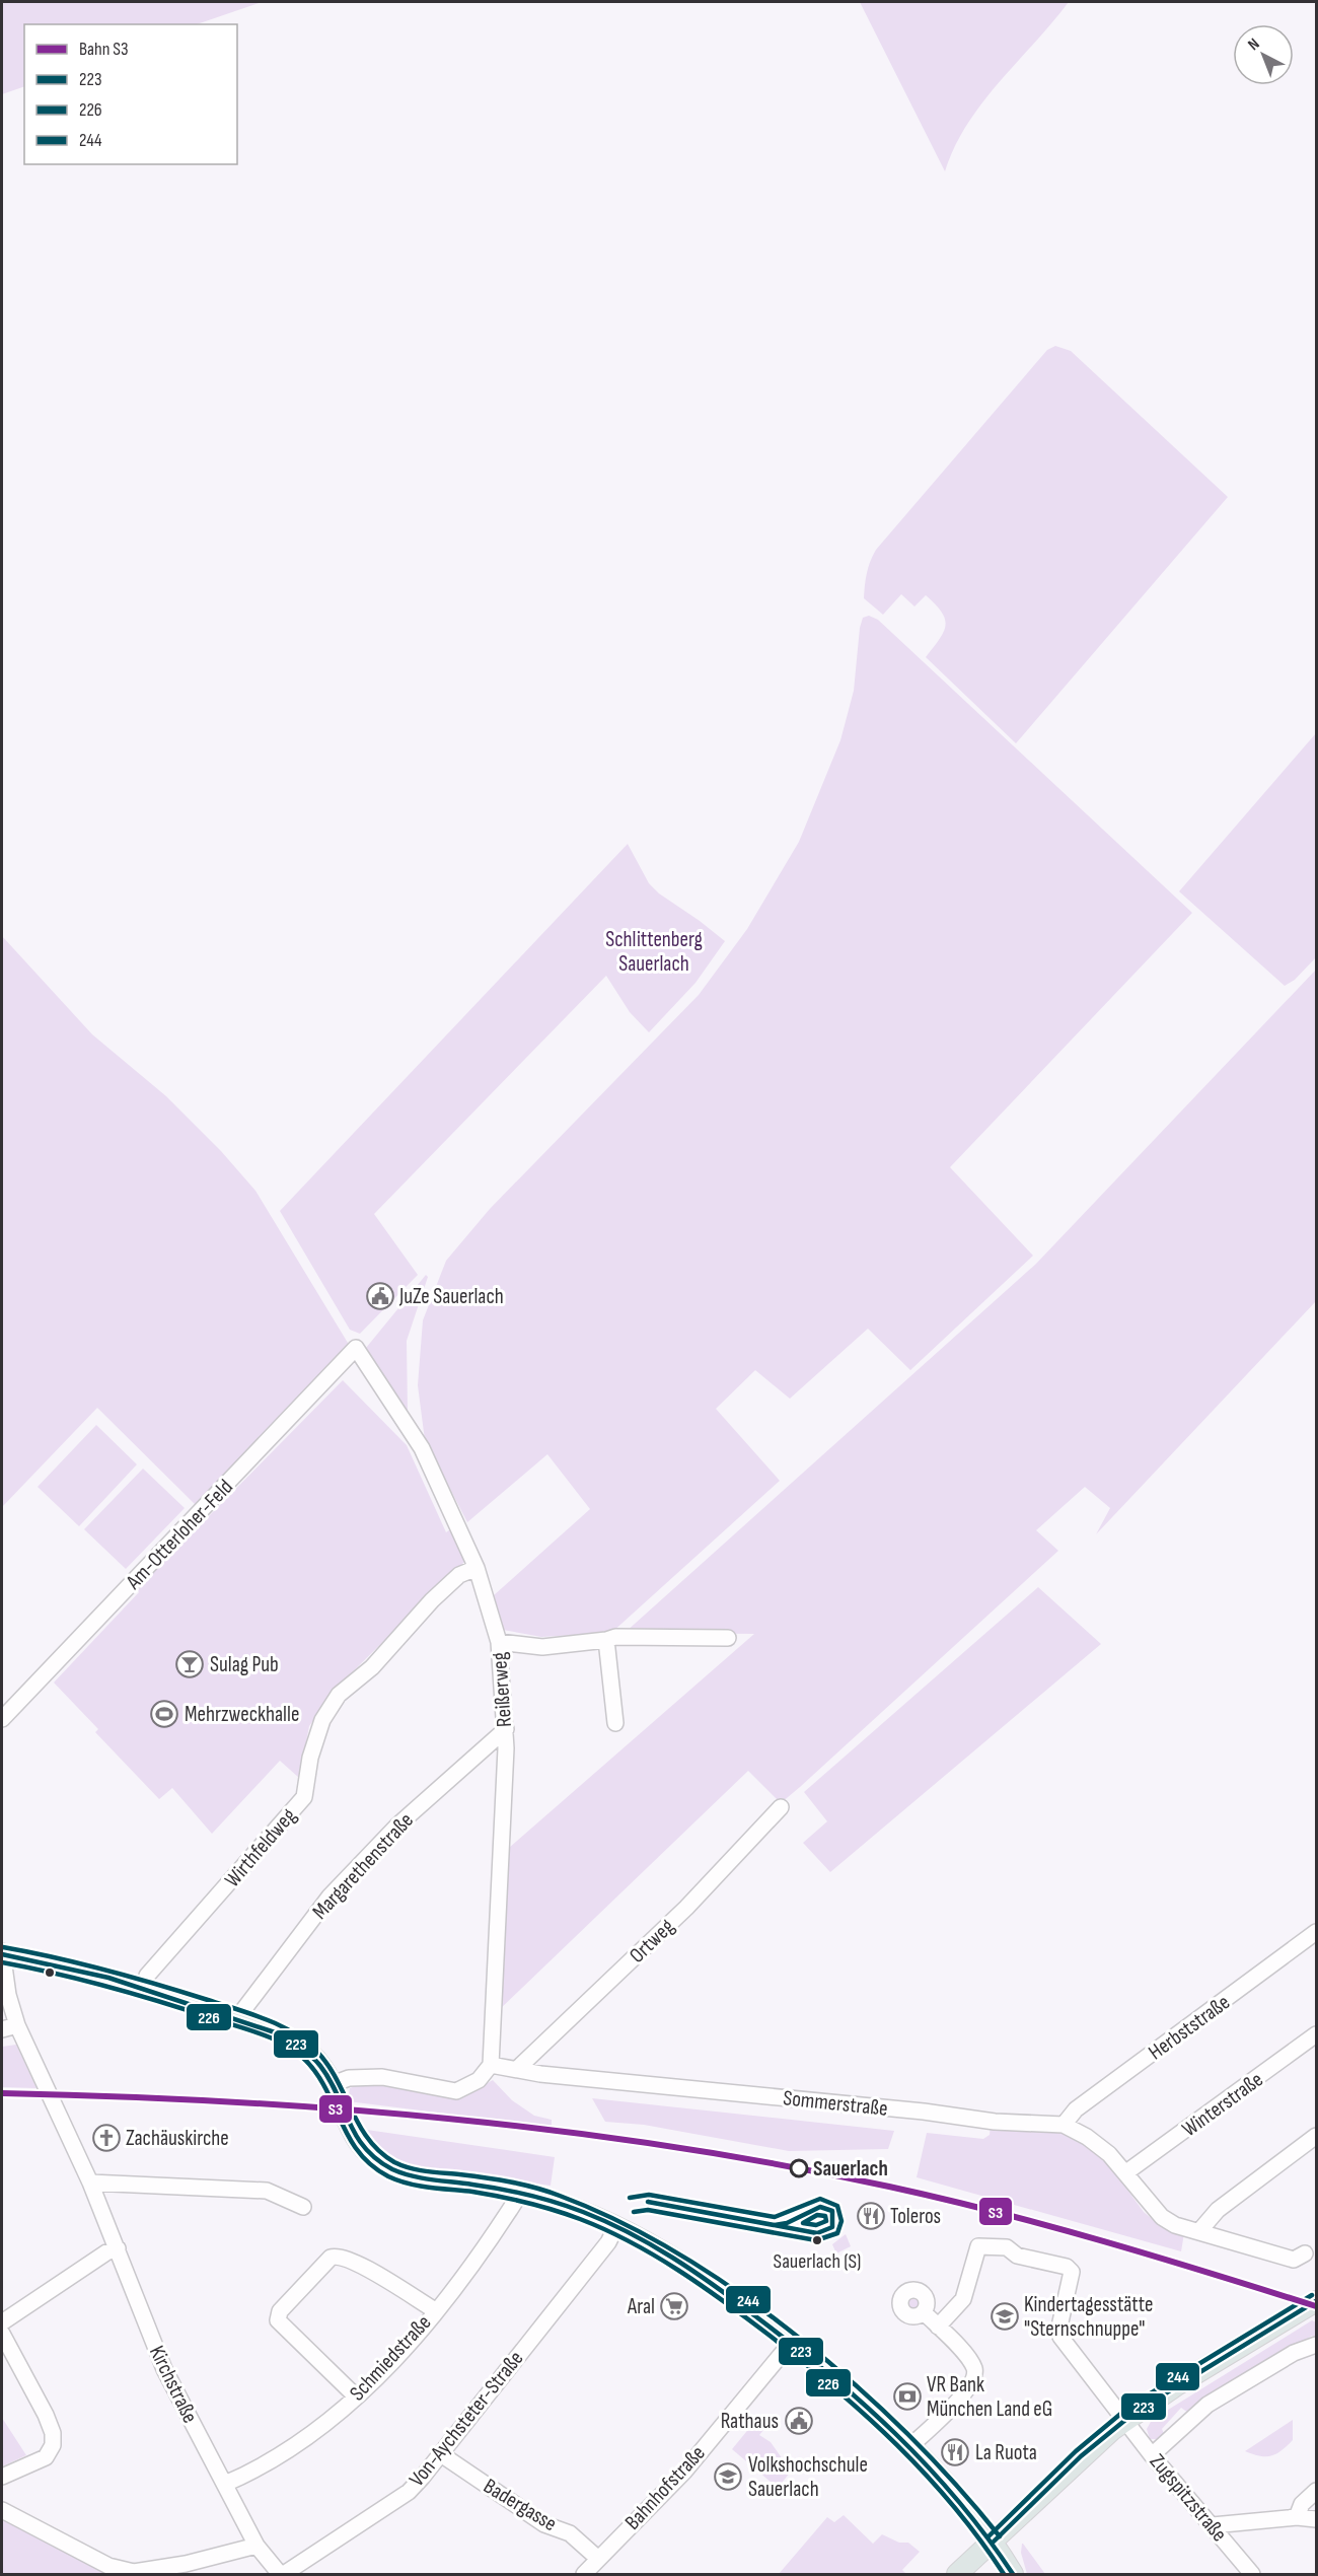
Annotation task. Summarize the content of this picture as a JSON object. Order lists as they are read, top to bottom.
{
  "streets": {
    "street": [
      "Am-Otterloher-Feld",
      "Reißerweg",
      "Wirthfeldweg",
      "Margarethenstraße",
      "Ortweg",
      "Herbststraße",
      "Sommerstraße",
      "Winterstraße",
      "Schmiedstraße",
      "Kirchstraße",
      "Von-Aychsteter-Straße",
      "Bahnhofstraße",
      "Zugspitzstraße",
      "Badergasse"
    ]
  },
  "crossings": [
    ["Am-Otterloher-Feld", "Reißerweg"],
    ["Reißerweg", "Wirthfeldweg"],
    ["Reißerweg", "Margarethenstraße"],
    ["Reißerweg", "Sommerstraße"],
    ["Ortweg", "Sommerstraße"],
    ["Herbststraße", "Sommerstraße"],
    ["Sommerstraße", "Winterstraße"],
    ["Schmiedstraße", "Kirchstraße"],
    ["Kirchstraße", "Von-Aychsteter-Straße"],
    ["Von-Aychsteter-Straße", "Badergasse"],
    ["Bahnhofstraße", "Badergasse"]
  ],
  "parks": ["Schlittenberg Sauerlach"],
  "places": {
    "public building": ["JuZe Sauerlach", "Rathaus"],
    "bar": ["Sulag Pub"],
    "sports": ["Mehrzweckhalle"],
    "church": ["Zachäuskirche"],
    "other": ["Sauerlach", "Sauerlach (S)"],
    "restaurant": ["Toleros", "La Ruota"],
    "supermarket": ["Aral"],
    "school or university": ["Kindertagesstätte \"Sternschnuppe\"", "Volkshochschule Sauerlach"],
    "bank": ["VR Bank München Land eG"]
  },
  "lines": [
    "transit line 244",
    "transit line 223",
    "transit line 226",
    "rail line S3"
  ],
  "legend": [
    "Bahn S3",
    "223",
    "226",
    "244"
  ],
  "north": "top left"
}
